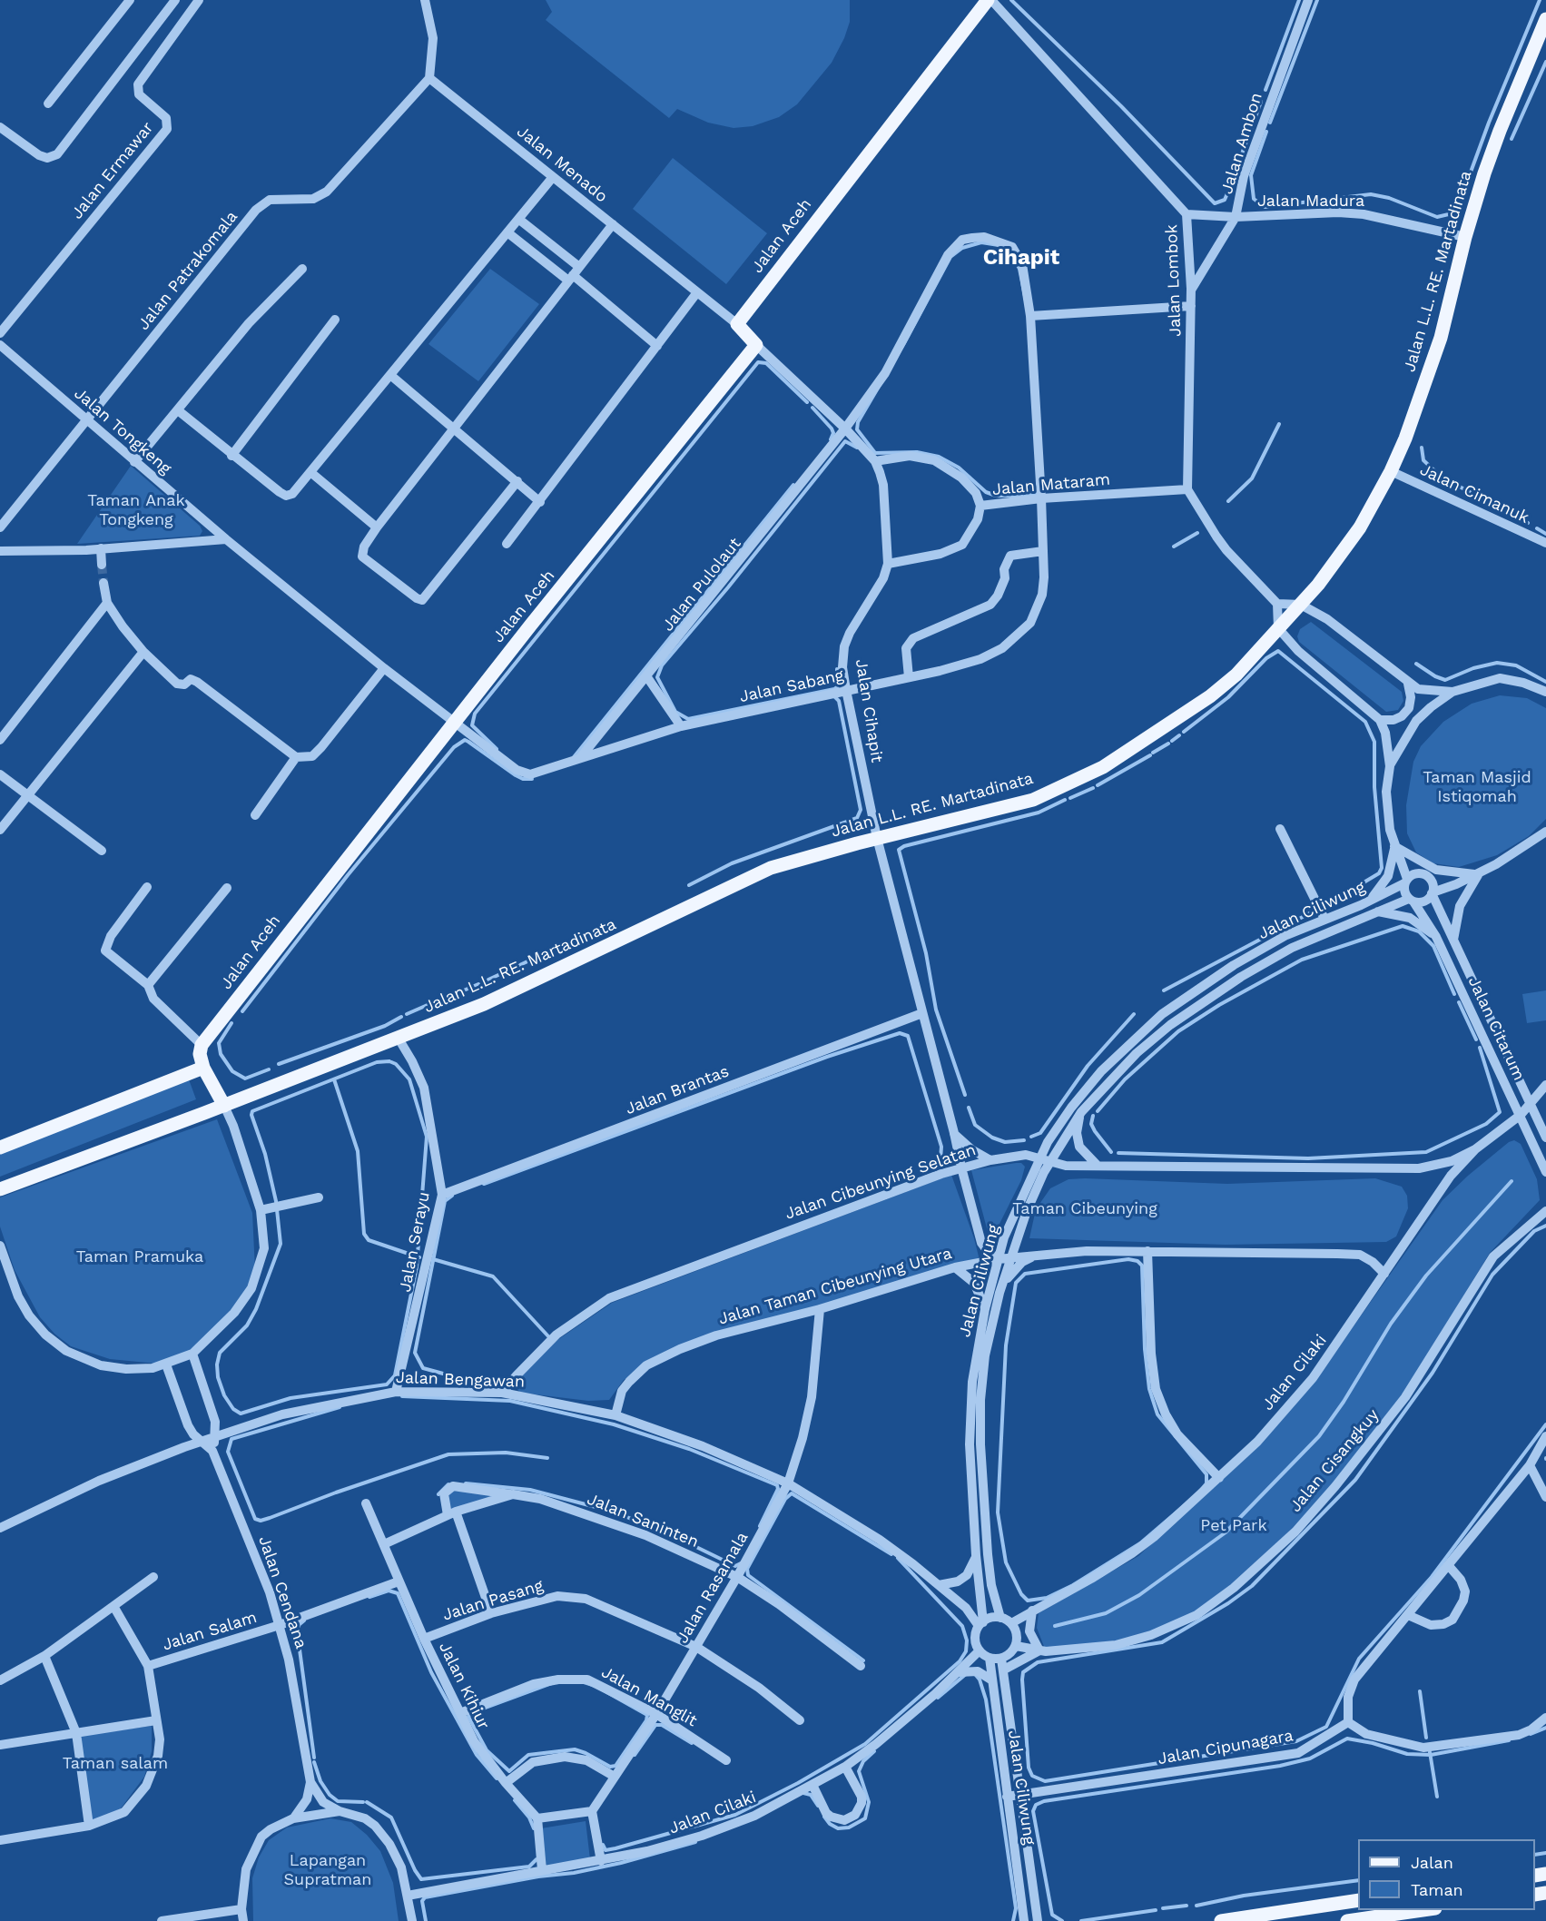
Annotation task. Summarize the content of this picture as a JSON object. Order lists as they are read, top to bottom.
{
  "streets": {
    "main road": ["Jalan Aceh", "Jalan L.L. RE. Martadinata"],
    "street": [
      "Jalan Ambon",
      "Jalan Menado",
      "Jalan Ermawar",
      "Jalan Madura",
      "Jalan Patrakomala",
      "Jalan Lombok",
      "Jalan Tongkeng",
      "Jalan Mataram",
      "Jalan Cimanuk",
      "Jalan Pulolaut",
      "Jalan Sabang",
      "Jalan Cihapit",
      "Jalan Ciliwung",
      "Jalan Citarum",
      "Jalan Brantas",
      "Jalan Cibeunying Selatan",
      "Jalan Serayu",
      "Jalan Taman Cibeunying Utara",
      "Jalan Cilaki",
      "Jalan Bengawan",
      "Jalan Cisangkuy",
      "Jalan Saninten",
      "Jalan Rasamala",
      "Jalan Cendana",
      "Jalan Pasang",
      "Jalan Salam",
      "Jalan Kihiur",
      "Jalan Manglit",
      "Jalan Cipunagara"
    ]
  },
  "crossings": [
    ["Jalan Ambon", "Jalan Madura"],
    ["Jalan Ambon", "Jalan Lombok"],
    ["Jalan Menado", "Jalan Aceh"],
    ["Jalan Menado", "Jalan Patrakomala"],
    ["Jalan Madura", "Jalan L.L. RE. Martadinata"],
    ["Jalan Madura", "Jalan Lombok"],
    ["Jalan Aceh", "Jalan Tongkeng"],
    ["Jalan Aceh", "Jalan Sabang"],
    ["Jalan Aceh", "Jalan Cihapit"],
    ["Jalan Patrakomala", "Jalan Tongkeng"],
    ["Jalan L.L. RE. Martadinata", "Jalan Cimanuk"],
    ["Jalan L.L. RE. Martadinata", "Jalan Cihapit"],
    ["Jalan L.L. RE. Martadinata", "Jalan Serayu"],
    ["Jalan Lombok", "Jalan Mataram"],
    ["Jalan Tongkeng", "Jalan Sabang"],
    ["Jalan Mataram", "Jalan Sabang"],
    ["Jalan Mataram", "Jalan Cihapit"],
    ["Jalan Pulolaut", "Jalan Sabang"],
    ["Jalan Pulolaut", "Jalan Cihapit"],
    ["Jalan Sabang", "Jalan Cihapit"],
    ["Jalan Cihapit", "Jalan Ciliwung"],
    ["Jalan Cihapit", "Jalan Brantas"],
    ["Jalan Cihapit", "Jalan Cibeunying Selatan"],
    ["Jalan Cihapit", "Jalan Taman Cibeunying Utara"],
    ["Jalan Ciliwung", "Jalan Citarum"],
    ["Jalan Ciliwung", "Jalan Cibeunying Selatan"],
    ["Jalan Ciliwung", "Jalan Taman Cibeunying Utara"],
    ["Jalan Ciliwung", "Jalan Cilaki"],
    ["Jalan Ciliwung", "Jalan Bengawan"],
    ["Jalan Ciliwung", "Jalan Cisangkuy"],
    ["Jalan Ciliwung", "Jalan Cipunagara"],
    ["Jalan Citarum", "Jalan Cilaki"],
    ["Jalan Brantas", "Jalan Serayu"],
    ["Jalan Cibeunying Selatan", "Jalan Cilaki"],
    ["Jalan Cibeunying Selatan", "Jalan Bengawan"],
    ["Jalan Serayu", "Jalan Bengawan"],
    ["Jalan Taman Cibeunying Utara", "Jalan Cilaki"],
    ["Jalan Taman Cibeunying Utara", "Jalan Bengawan"],
    ["Jalan Taman Cibeunying Utara", "Jalan Rasamala"],
    ["Jalan Cilaki", "Jalan Bengawan"],
    ["Jalan Cilaki", "Jalan Cisangkuy"],
    ["Jalan Bengawan", "Jalan Cisangkuy"],
    ["Jalan Bengawan", "Jalan Rasamala"],
    ["Jalan Saninten", "Jalan Rasamala"],
    ["Jalan Saninten", "Jalan Kihiur"],
    ["Jalan Rasamala", "Jalan Pasang"],
    ["Jalan Rasamala", "Jalan Manglit"],
    ["Jalan Cendana", "Jalan Salam"],
    ["Jalan Pasang", "Jalan Kihiur"],
    ["Jalan Salam", "Jalan Kihiur"],
    ["Jalan Kihiur", "Jalan Manglit"]
  ],
  "districts": ["Cihapit"],
  "parks": [
    "Taman Anak Tongkeng",
    "Taman Masjid Istiqomah",
    "Taman Cibeunying",
    "Taman Pramuka",
    "Pet Park",
    "Taman salam",
    "Lapangan Supratman"
  ],
  "legend": ["Jalan", "Taman"]
}
